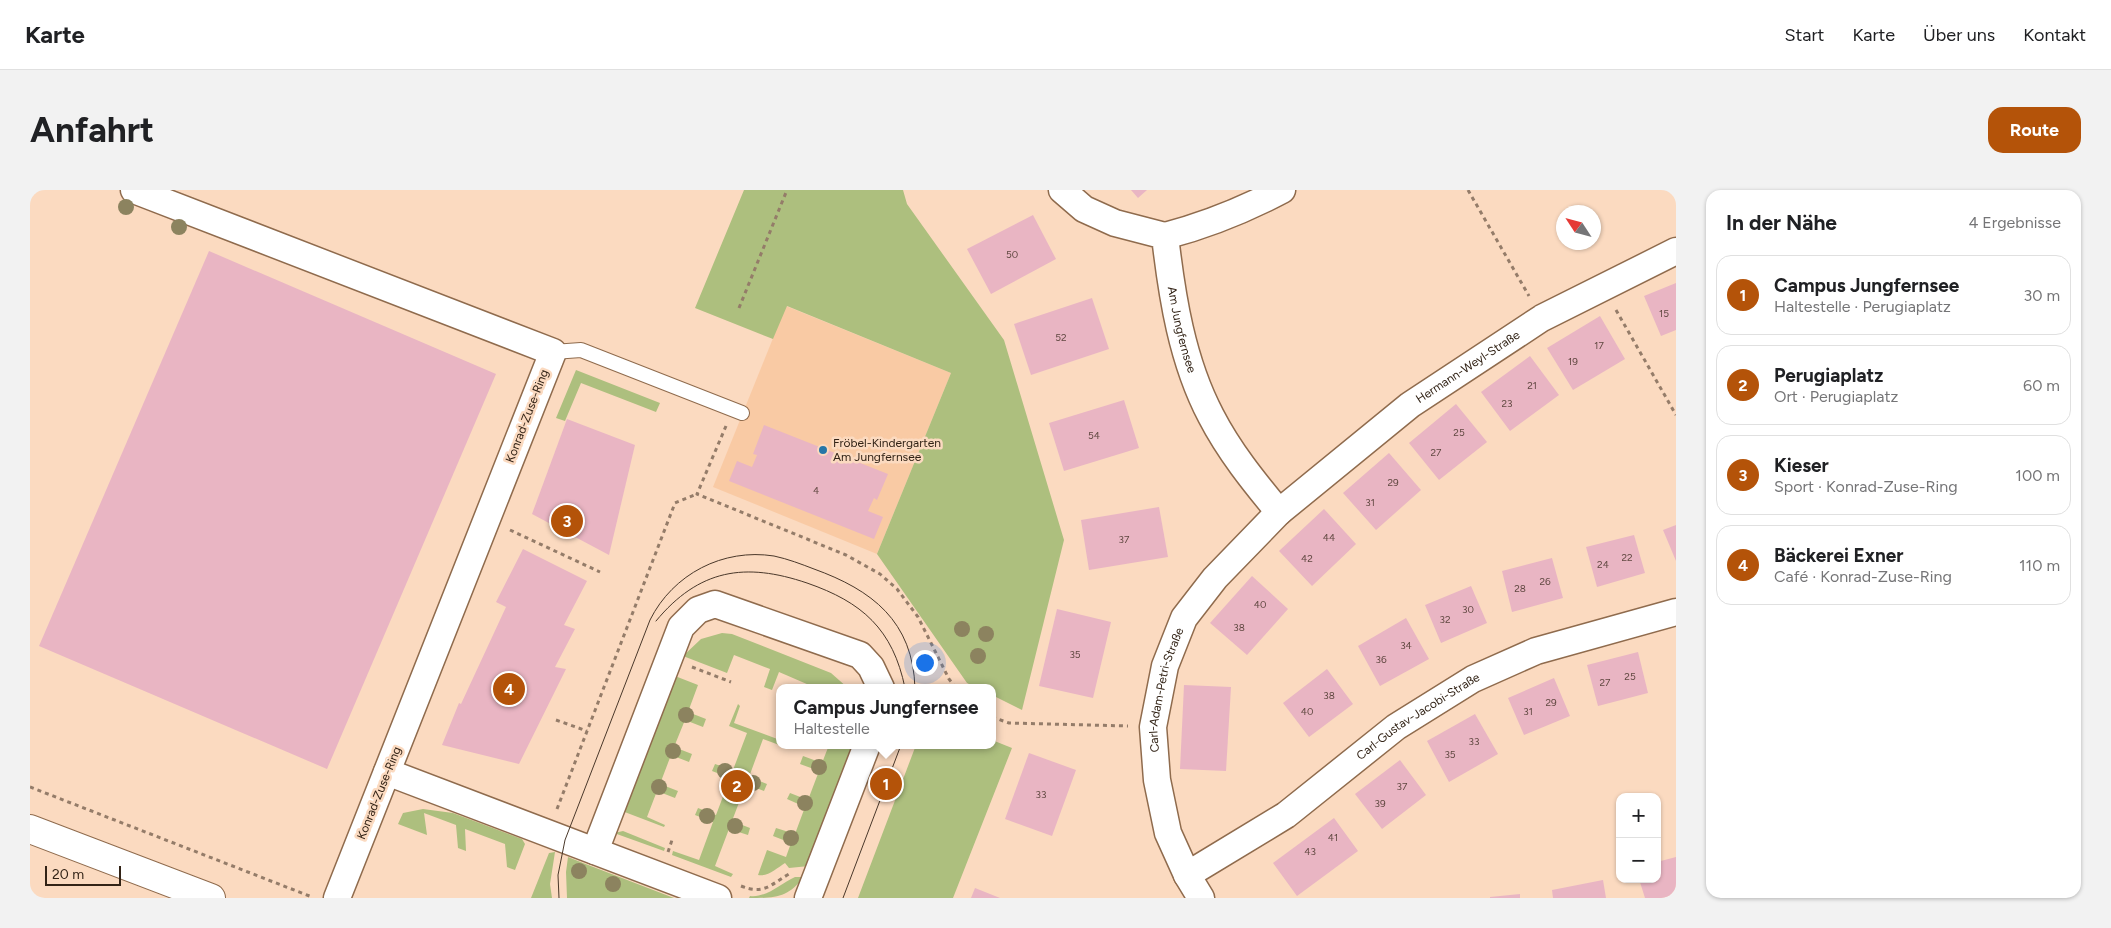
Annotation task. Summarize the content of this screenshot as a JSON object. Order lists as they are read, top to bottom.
{
  "streets": {
    "street": [
      "Am Jungfernsee",
      "Hermann-Weyl-Straße",
      "Konrad-Zuse-Ring",
      "Carl-Adam-Petri-Straße",
      "Carl-Gustav-Jacobi-Straße"
    ]
  },
  "crossings": [
    ["Am Jungfernsee", "Hermann-Weyl-Straße"],
    ["Am Jungfernsee", "Carl-Adam-Petri-Straße"],
    ["Hermann-Weyl-Straße", "Carl-Adam-Petri-Straße"],
    ["Carl-Adam-Petri-Straße", "Carl-Gustav-Jacobi-Straße"]
  ],
  "places": ["Fröbel-Kindergarten Am Jungfernsee"],
  "house_numbers": [
    "50",
    "15",
    "52",
    "17",
    "19",
    "21",
    "23",
    "25",
    "54",
    "27",
    "29",
    "4",
    "31",
    "44",
    "37",
    "22",
    "42",
    "24",
    "26",
    "28",
    "40",
    "30",
    "32",
    "38",
    "34",
    "35",
    "36",
    "25",
    "27",
    "38",
    "29",
    "40",
    "31",
    "33",
    "35",
    "37",
    "33",
    "39",
    "41",
    "43"
  ],
  "scale_bar": "20 m",
  "north": "top left",
  "page": {
    "header": "Karte",
    "nav": [
      "Start",
      "Karte",
      "Über uns",
      "Kontakt"
    ],
    "buttons": "Route",
    "title": "Anfahrt",
    "heading": ["In der Nähe", "4 Ergebnisse"],
    "list": [
      {
        "mark": "1",
        "name": "Campus Jungfernsee",
        "note": "Haltestelle · Perugiaplatz",
        "value": "30 m"
      },
      {
        "mark": "2",
        "name": "Perugiaplatz",
        "note": "Ort · Perugiaplatz",
        "value": "60 m"
      },
      {
        "mark": "3",
        "name": "Kieser",
        "note": "Sport · Konrad-Zuse-Ring",
        "value": "100 m"
      },
      {
        "mark": "4",
        "name": "Bäckerei Exner",
        "note": "Café · Konrad-Zuse-Ring",
        "value": "110 m"
      }
    ],
    "pins": [
      "3",
      "4",
      "1",
      "2"
    ],
    "popup": ["Campus Jungfernsee", "Haltestelle"],
    "map_buttons": ["+", "−"],
    "scale": "20 m"
  }
}
